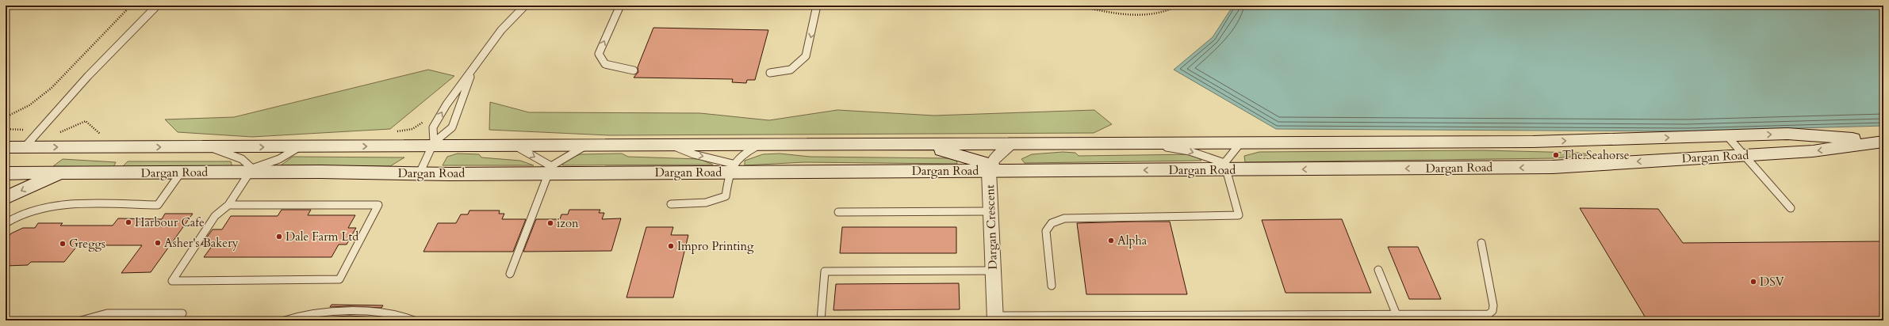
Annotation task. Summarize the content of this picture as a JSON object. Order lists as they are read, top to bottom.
{
  "streets": {
    "street": ["Dargan Road", "Dargan Crescent"]
  },
  "crossings": [
    ["Dargan Road", "Dargan Crescent"]
  ],
  "places": [
    "The Seahorse",
    "Harbour Cafe",
    "izon",
    "Dale Farm Ltd",
    "Alpha",
    "Asher's Bakery",
    "Greggs",
    "Impro Printing",
    "DSV"
  ]
}
